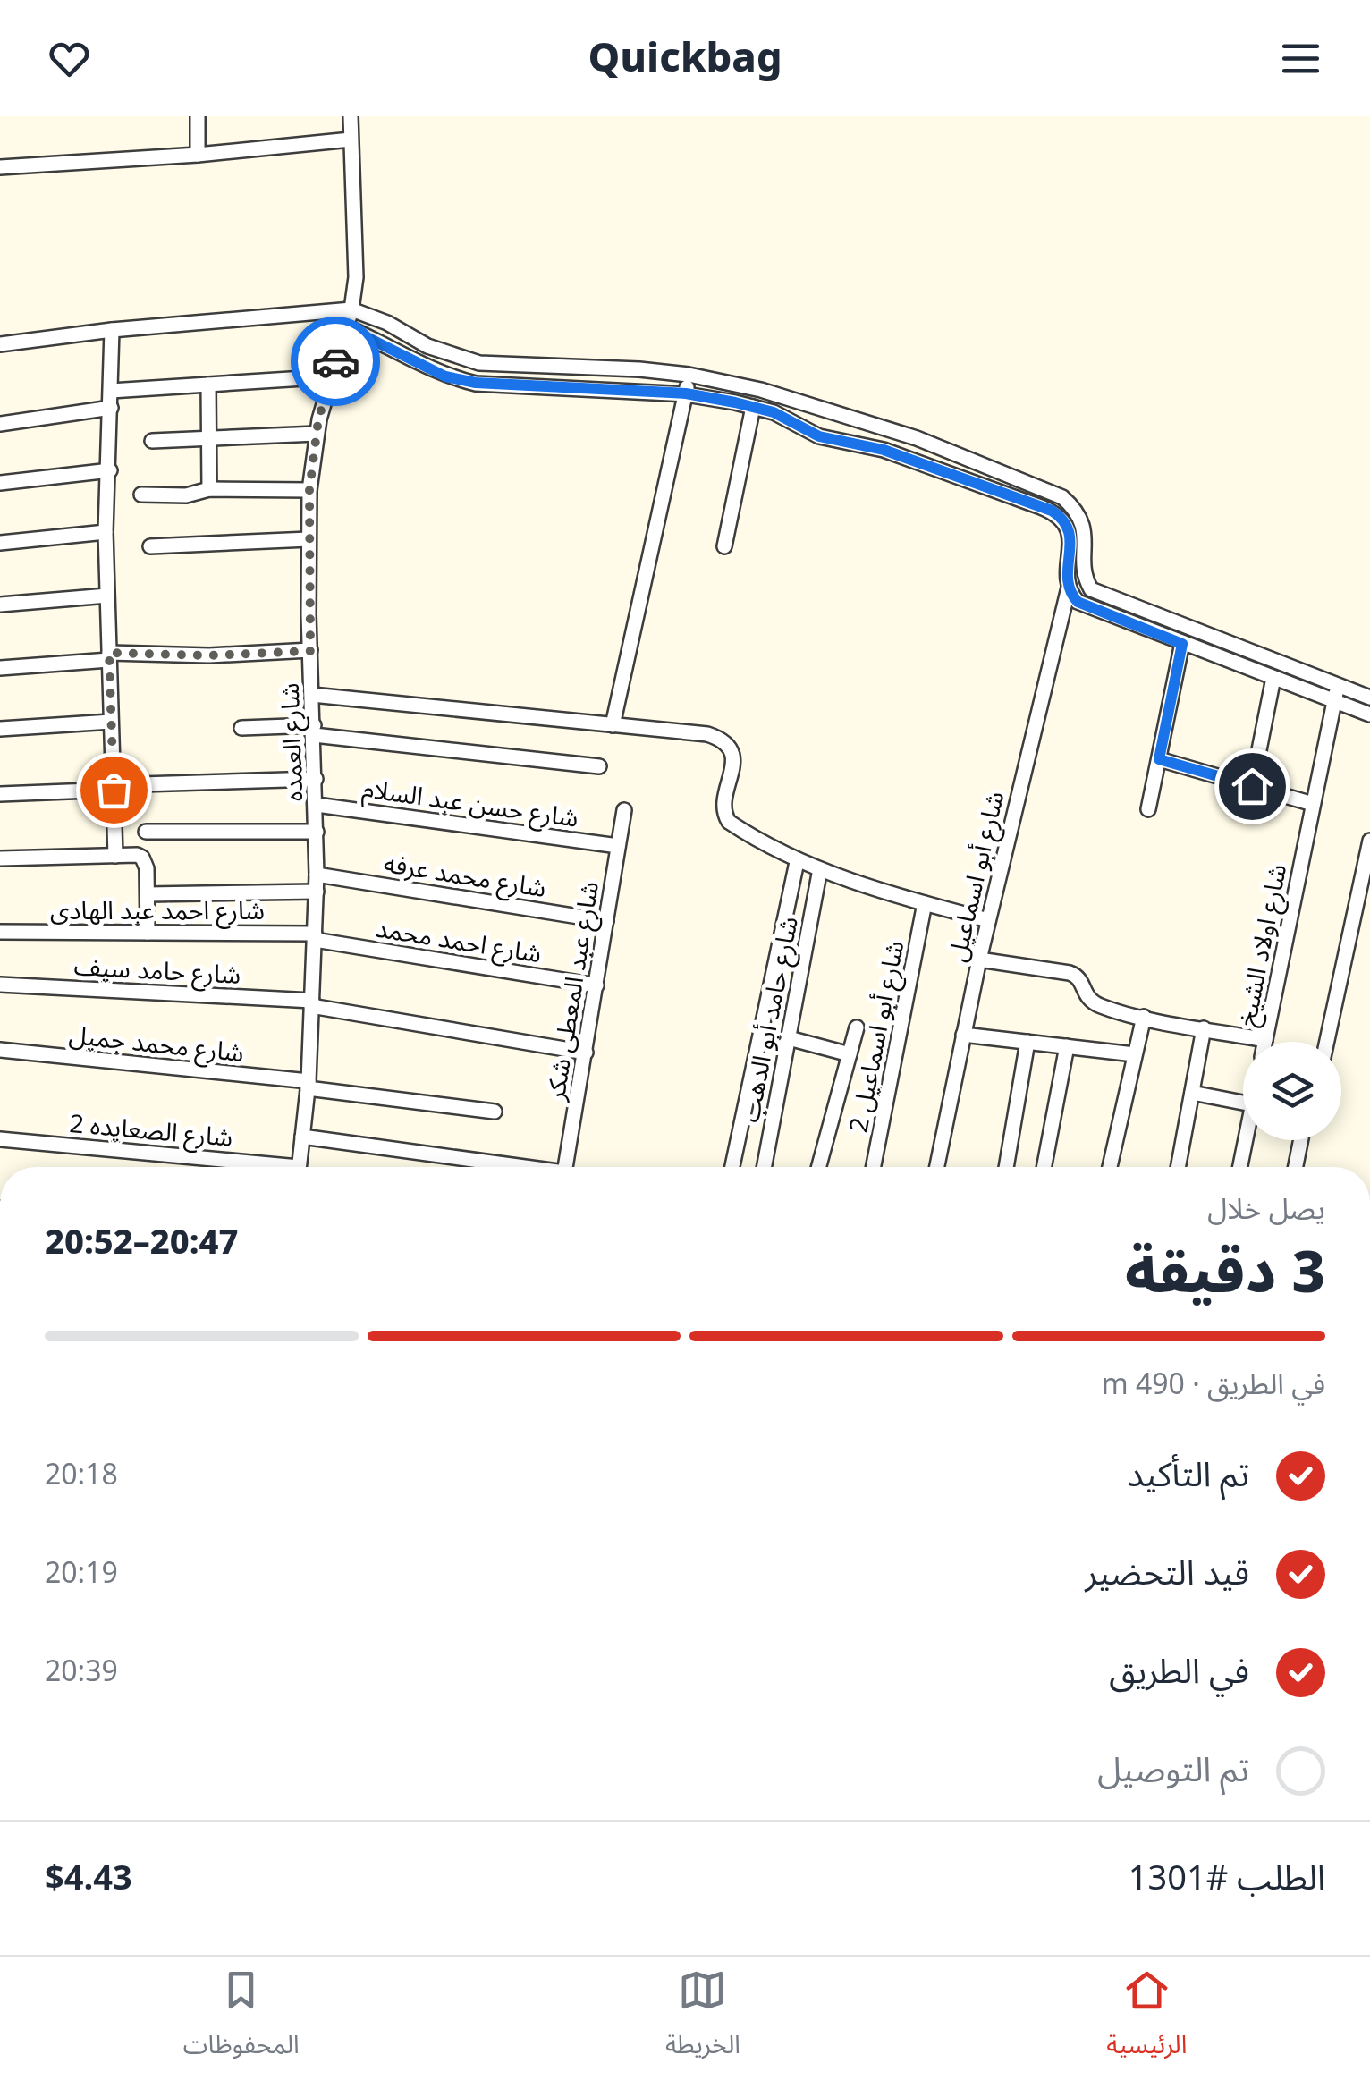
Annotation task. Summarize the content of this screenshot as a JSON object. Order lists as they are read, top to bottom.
{
  "streets": {
    "street": [
      "شارع العمده",
      "شارع حسن عبد السلام",
      "شارع محمد عرفه",
      "شارع أبو اسماعيل",
      "شارع احمد عبد الهادى",
      "شارع احمد محمد",
      "شارع اولاد الشيخ",
      "شارع حامد سيف",
      "شارع عبد المعطى شكر",
      "شارع حامد أبو الدهب",
      "شارع أبو اسماعيل 2",
      "شارع محمد جميل",
      "شارع الصعايده 2"
    ]
  },
  "crossings": [
    ["شارع العمده", "شارع حسن عبد السلام"],
    ["شارع العمده", "شارع محمد عرفه"],
    ["شارع العمده", "شارع احمد عبد الهادى"],
    ["شارع العمده", "شارع احمد محمد"],
    ["شارع العمده", "شارع حامد سيف"],
    ["شارع العمده", "شارع محمد جميل"],
    ["شارع حسن عبد السلام", "شارع عبد المعطى شكر"],
    ["شارع محمد عرفه", "شارع عبد المعطى شكر"],
    ["شارع احمد عبد الهادى", "شارع احمد محمد"],
    ["شارع احمد محمد", "شارع عبد المعطى شكر"],
    ["شارع حامد سيف", "شارع عبد المعطى شكر"]
  ],
  "page": {
    "header": "Quickbag",
    "heading": ["3 دقيقة", "يصل خلال", "20:47–20:52"],
    "panel": ["الطلب #1301", "$4.43"],
    "bar": "في الطريق · 490 m",
    "list": [
      ["تم التأكيد", "20:18"],
      ["قيد التحضير", "20:19"],
      ["في الطريق", "20:39"],
      "تم التوصيل"
    ],
    "tabs": ["الرئيسية", "الخريطة", "المحفوظات"]
  }
}
